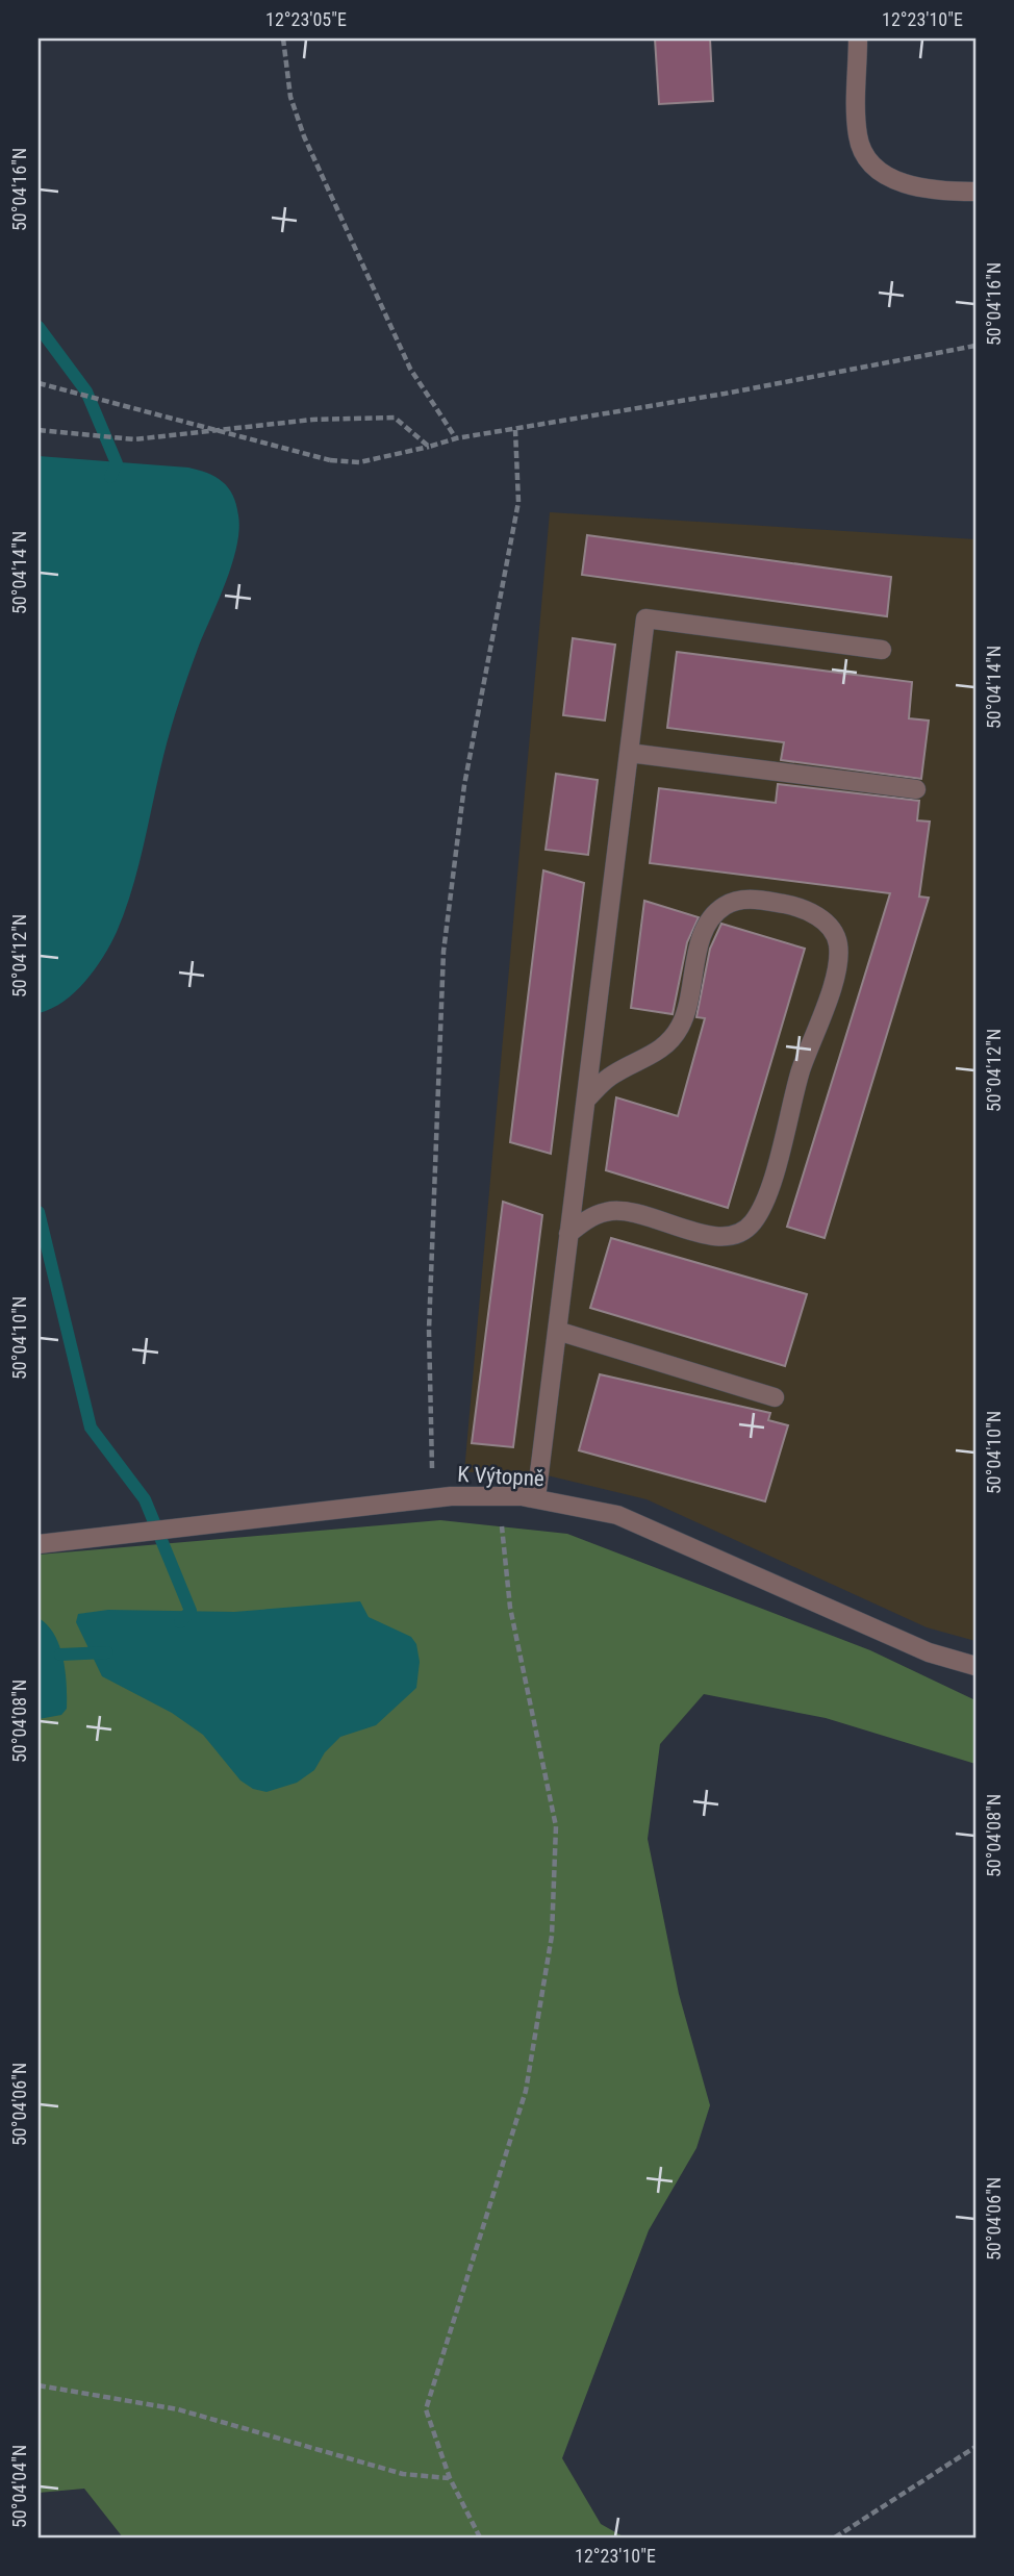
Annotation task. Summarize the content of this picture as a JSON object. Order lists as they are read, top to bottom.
{
  "streets": {
    "street": ["K Výtopně"]
  },
  "coordinates": [
    "12°23'05\"E",
    "12°23'10\"E",
    "50°04'16\"N",
    "50°04'14\"N",
    "50°04'12\"N",
    "50°04'10\"N",
    "50°04'08\"N",
    "50°04'06\"N",
    "50°04'04\"N"
  ]
}
